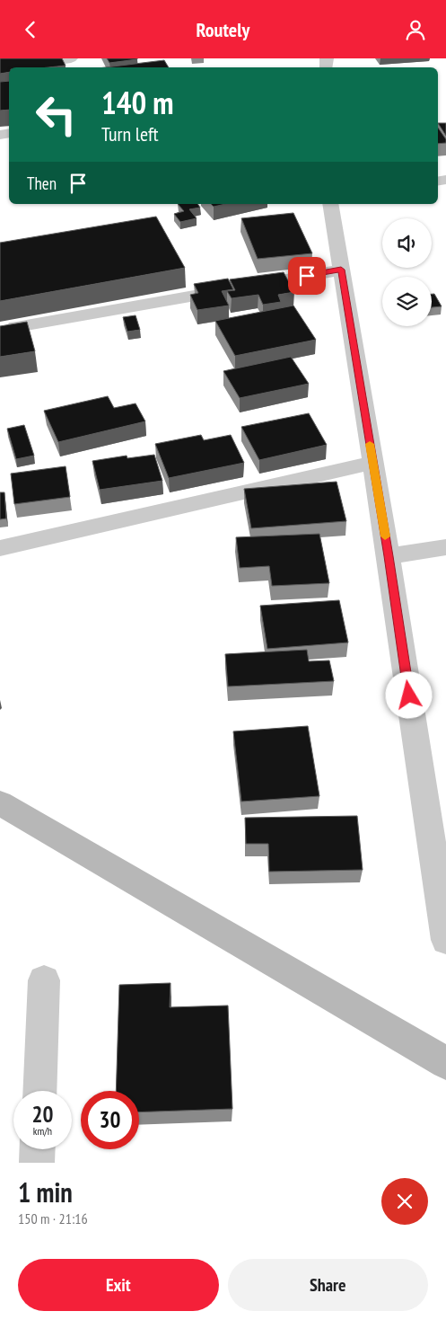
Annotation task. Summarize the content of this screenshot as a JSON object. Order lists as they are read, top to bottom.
{
  "page": {
    "header": "Routely",
    "turn": ["140 m", "Turn left"],
    "then": "Then",
    "speed": "20 km/h",
    "limit": "30",
    "heading": ["1 min", "150 m · 21:16"],
    "buttons": ["Exit", "Share"]
  }
}
